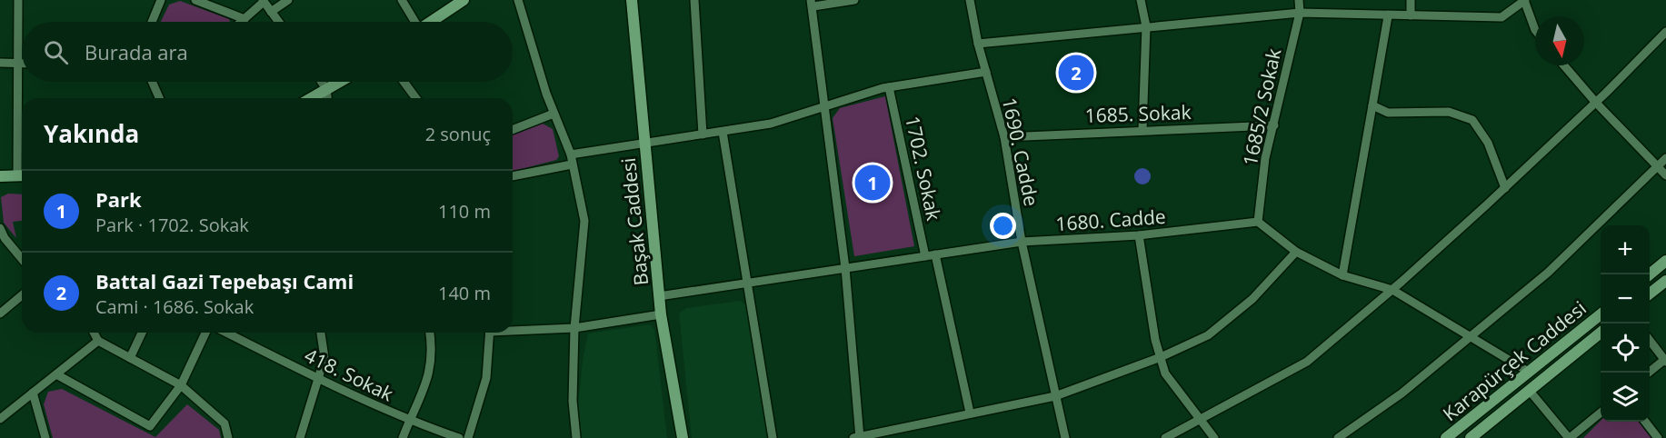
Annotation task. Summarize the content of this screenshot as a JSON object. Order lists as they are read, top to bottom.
{
  "streets": {
    "main road": ["Başak Caddesi", "Karapürçek Caddesi"],
    "street": [
      "1685/2 Sokak",
      "1685. Sokak",
      "1690. Cadde",
      "1702. Sokak",
      "1680. Cadde",
      "418. Sokak"
    ]
  },
  "crossings": [
    ["1685/2 Sokak", "1685. Sokak"],
    ["1685/2 Sokak", "1680. Cadde"],
    ["1685. Sokak", "1690. Cadde"],
    ["1690. Cadde", "1680. Cadde"],
    ["1702. Sokak", "1680. Cadde"],
    ["1680. Cadde", "Başak Caddesi"]
  ],
  "north": "bottom",
  "page": {
    "search": "Burada ara",
    "pins": ["2", "1"],
    "heading": ["Yakında", "2 sonuç"],
    "list": [
      {
        "mark": "1",
        "name": "Park",
        "note": "Park · 1702. Sokak",
        "value": "110 m"
      },
      {
        "mark": "2",
        "name": "Battal Gazi Tepebaşı Cami",
        "note": "Cami · 1686. Sokak",
        "value": "140 m"
      }
    ],
    "map_buttons": ["+", "−"]
  }
}
